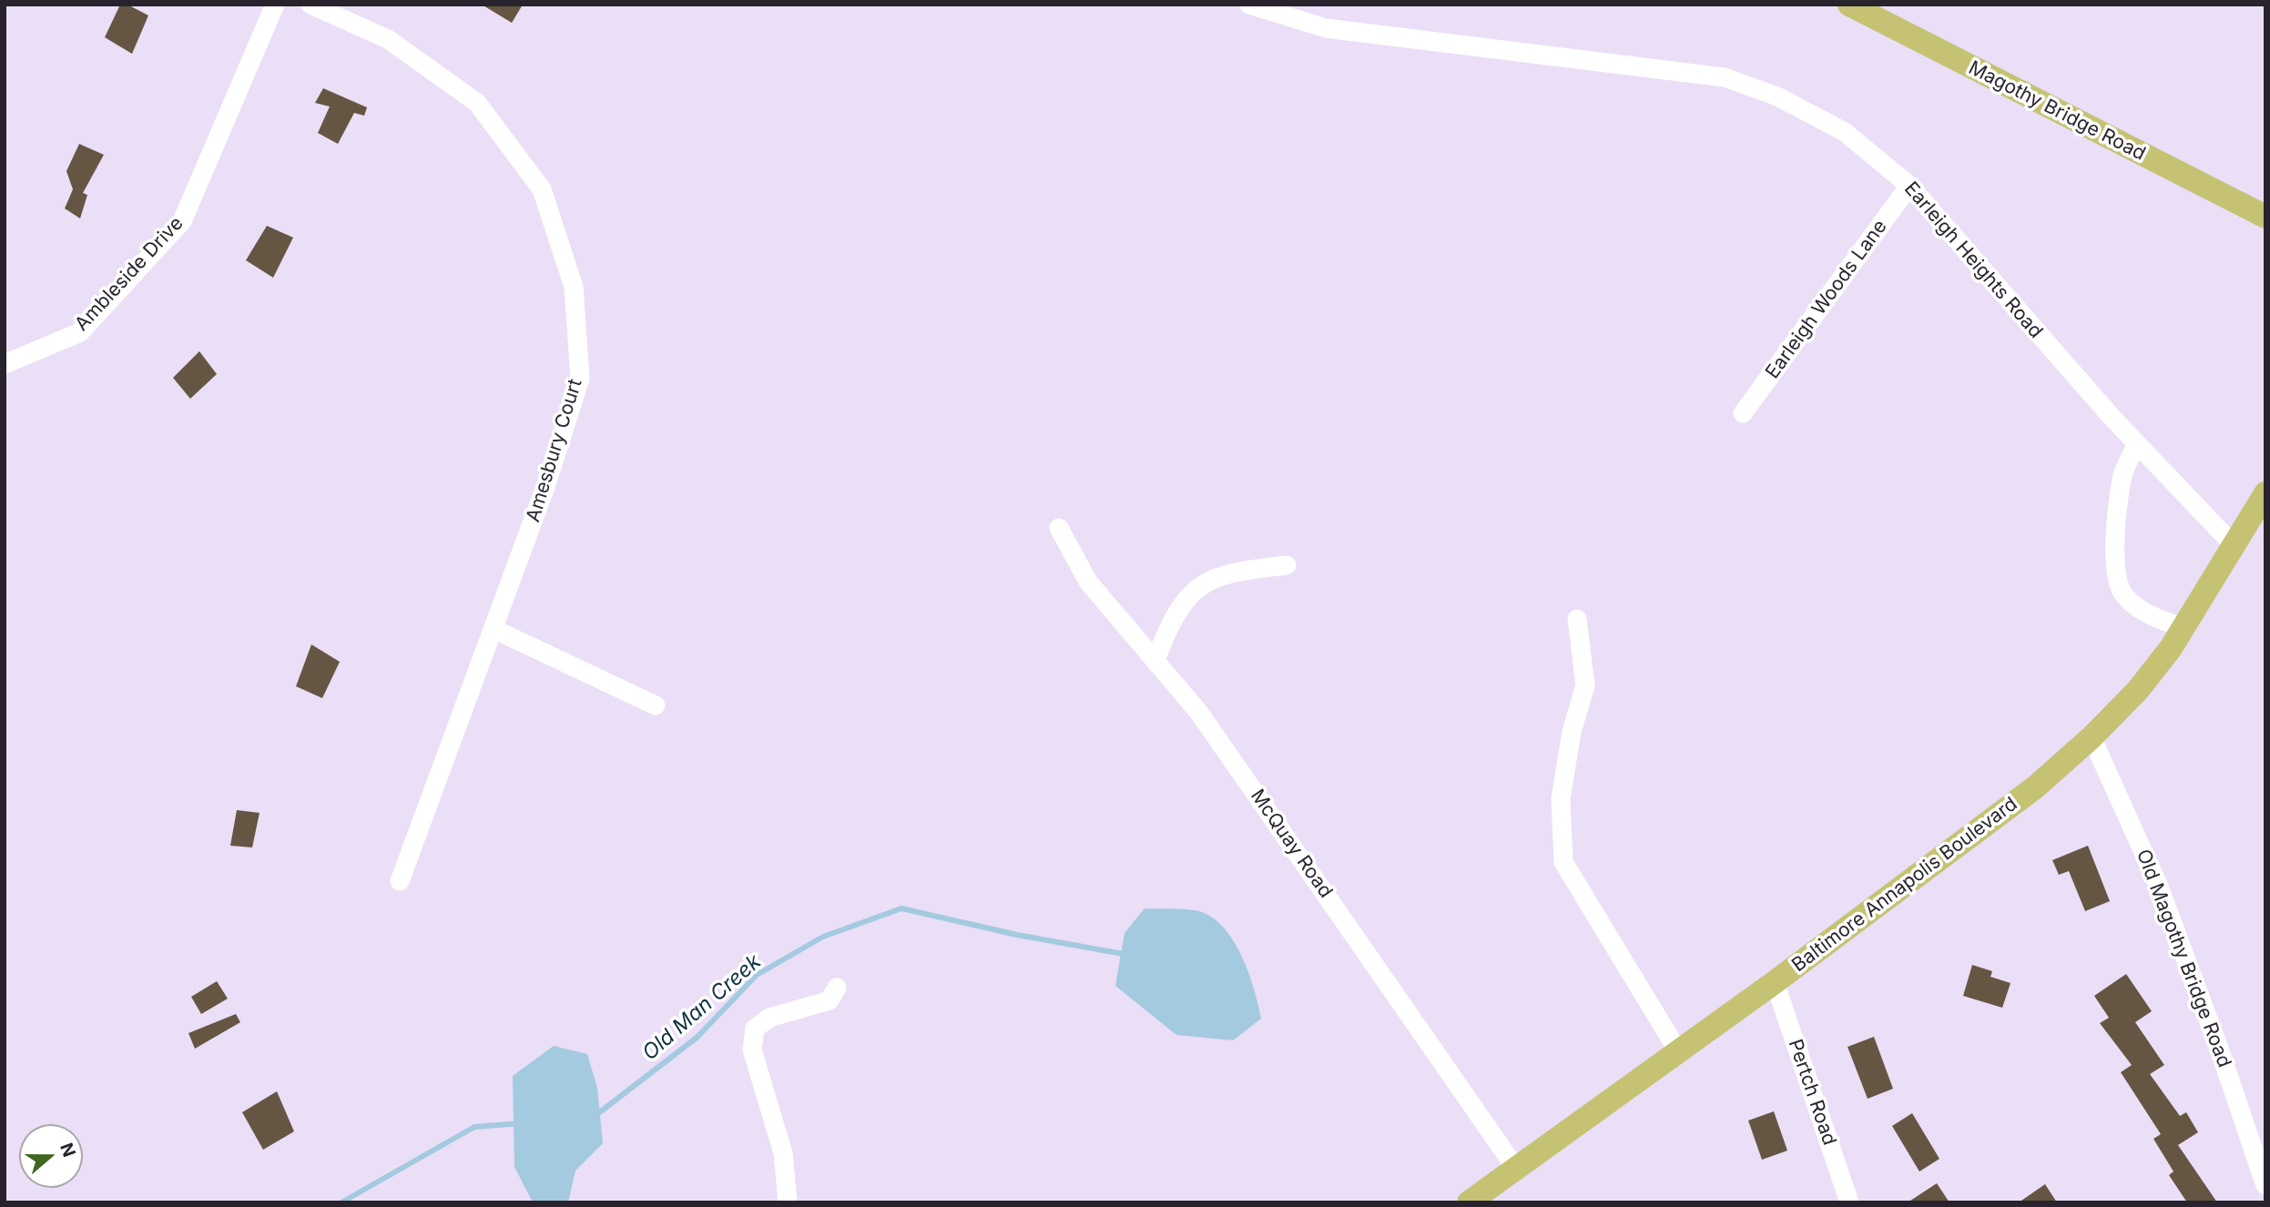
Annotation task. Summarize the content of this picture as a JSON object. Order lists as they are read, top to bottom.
{
  "streets": {
    "main road": ["Magothy Bridge Road", "Baltimore Annapolis Boulevard"],
    "street": [
      "Earleigh Heights Road",
      "Ambleside Drive",
      "Earleigh Woods Lane",
      "Amesbury Court",
      "McQuay Road",
      "Old Magothy Bridge Road",
      "Pertch Road"
    ]
  },
  "crossings": [
    ["Earleigh Heights Road", "Earleigh Woods Lane"],
    ["Earleigh Heights Road", "Baltimore Annapolis Boulevard"],
    ["McQuay Road", "Baltimore Annapolis Boulevard"],
    ["Baltimore Annapolis Boulevard", "Old Magothy Bridge Road"],
    ["Baltimore Annapolis Boulevard", "Pertch Road"]
  ],
  "water": ["Old Man Creek"],
  "north": "right"
}
